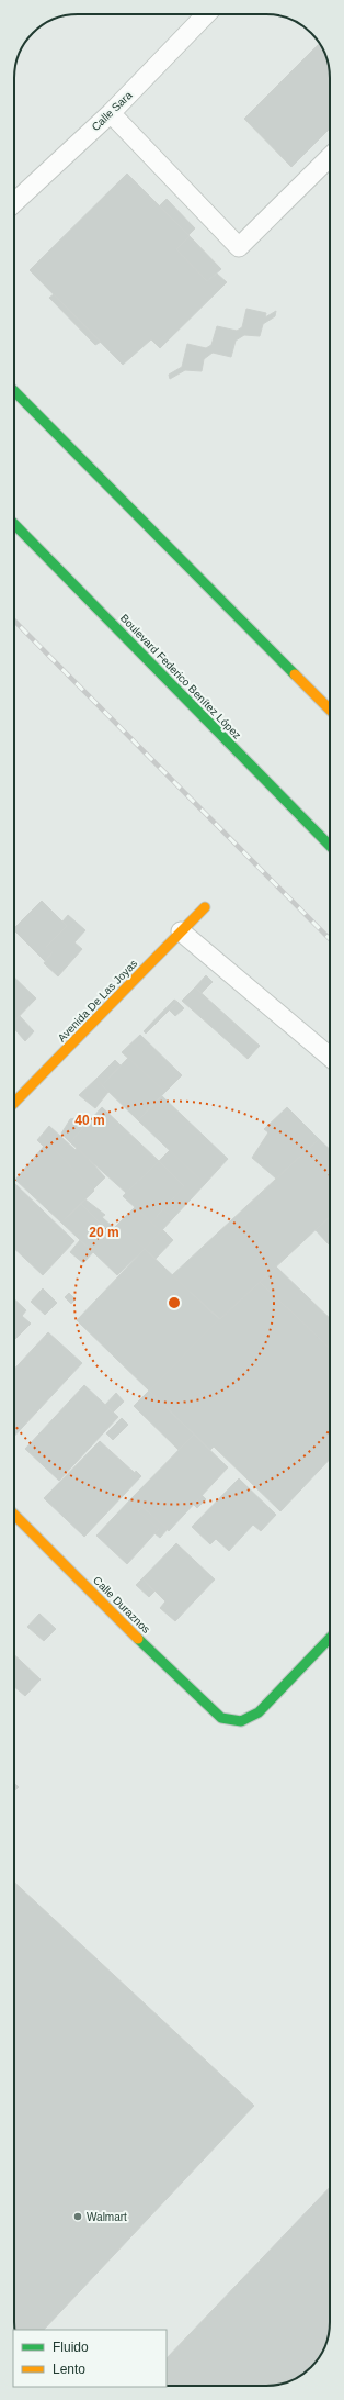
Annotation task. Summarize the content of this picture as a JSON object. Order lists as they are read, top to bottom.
{
  "streets": {
    "main road": ["Boulevard Federico Benítez López", "Avenida De Las Joyas", "Calle Duraznos"],
    "lane": ["Calle Sara"]
  },
  "places": ["Walmart"],
  "legend": ["Fluido", "Lento"],
  "rings": ["40 m", "20 m"]
}
